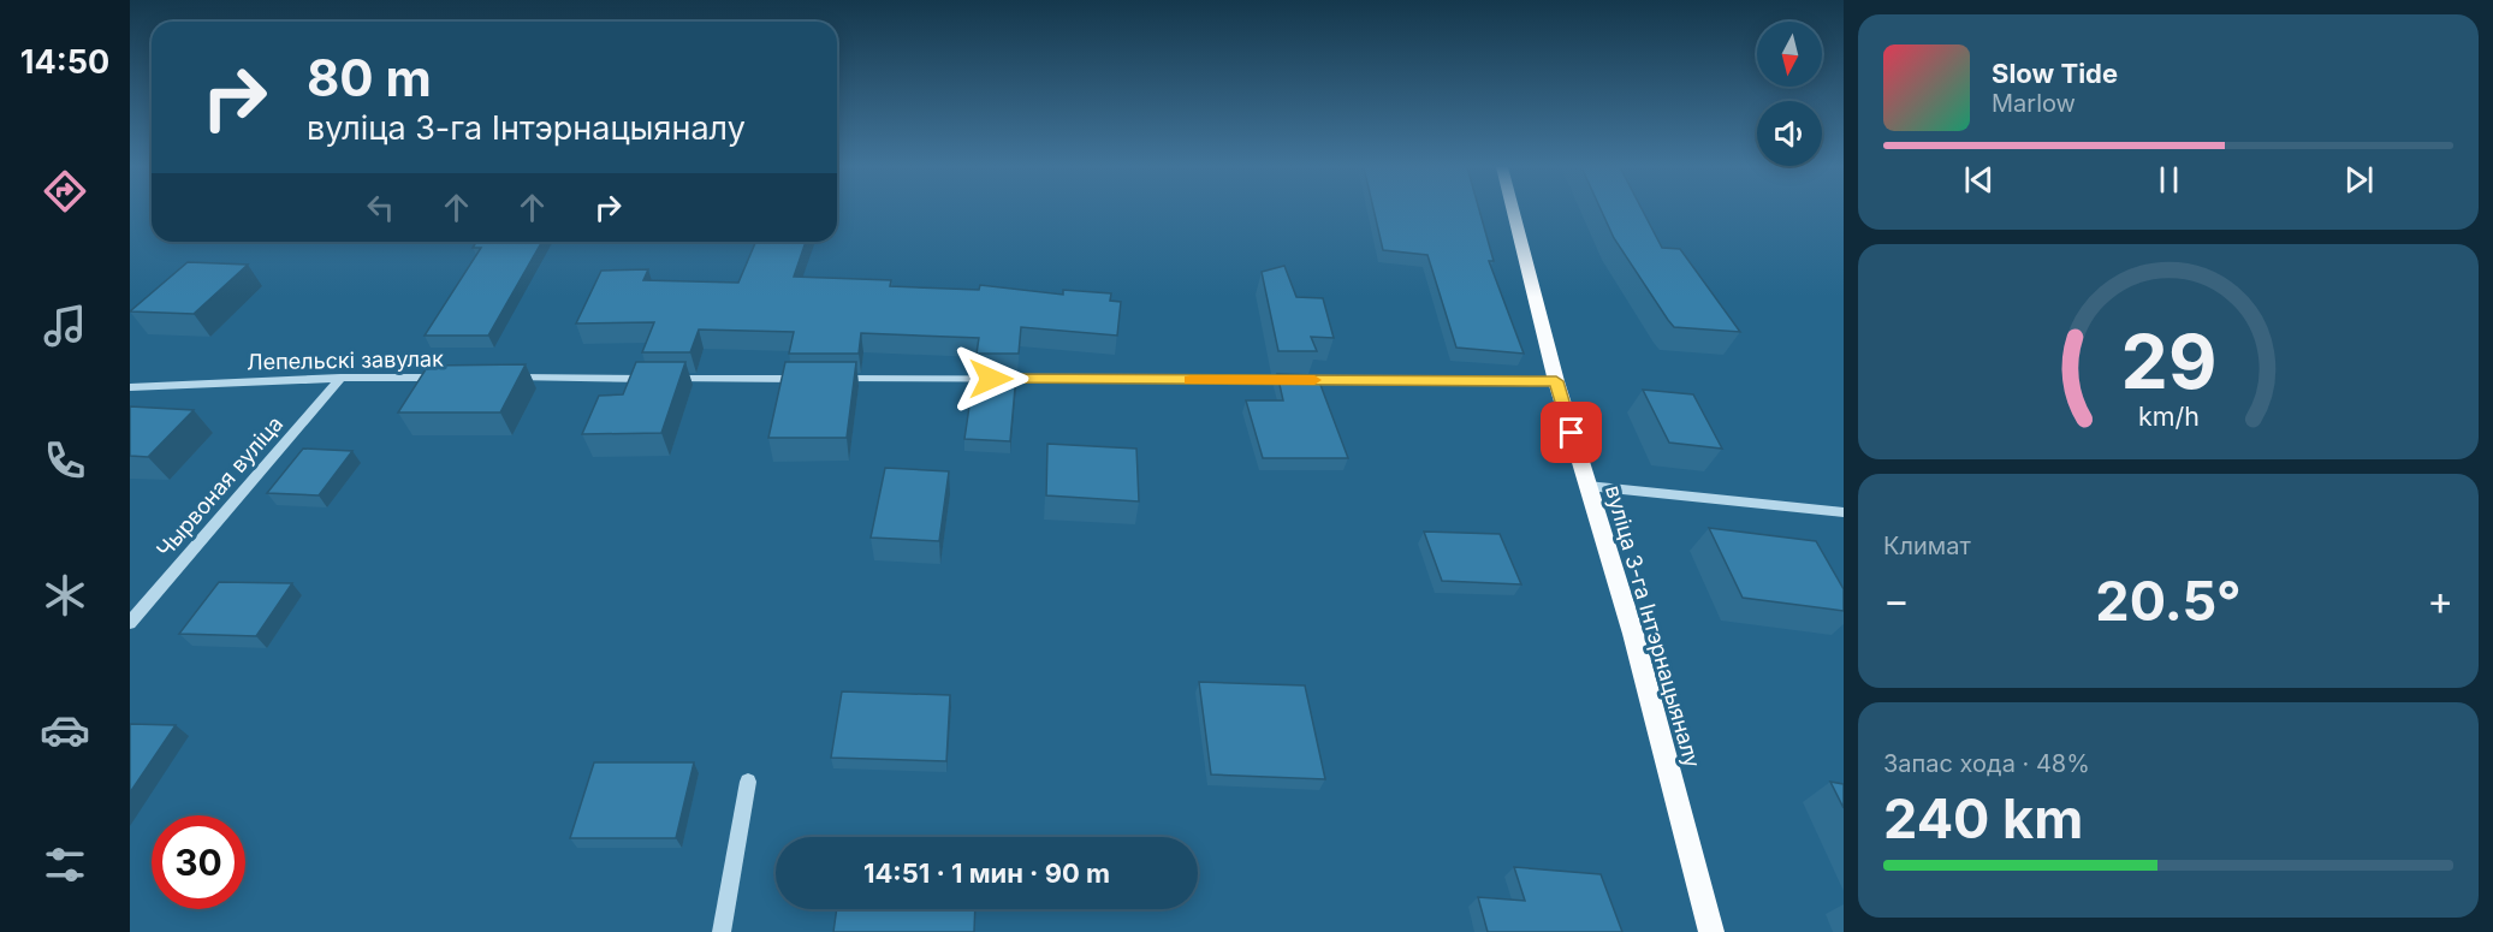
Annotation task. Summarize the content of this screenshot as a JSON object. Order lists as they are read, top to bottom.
{
  "streets": {
    "main road": ["вуліца 3-га Інтэрнацыяналу"],
    "street": ["Лепельскі завулак", "Чырвоная вуліца"]
  },
  "crossings": [
    ["Лепельскі завулак", "Чырвоная вуліца"]
  ],
  "north": "bottom",
  "page": {
    "tabs": "14:50",
    "turn": ["80 m", "вуліца 3-га Інтэрнацыяналу"],
    "song": ["Slow Tide", "Marlow"],
    "tile": [
      "Климат",
      ["Запас хода · 48%", "240 km"]
    ],
    "heat": ["−", "20.5°", "+"],
    "limit": "30",
    "trip": "14:51 · 1 мин · 90 m",
    "gauge": ["29", "km/h"]
  }
}
